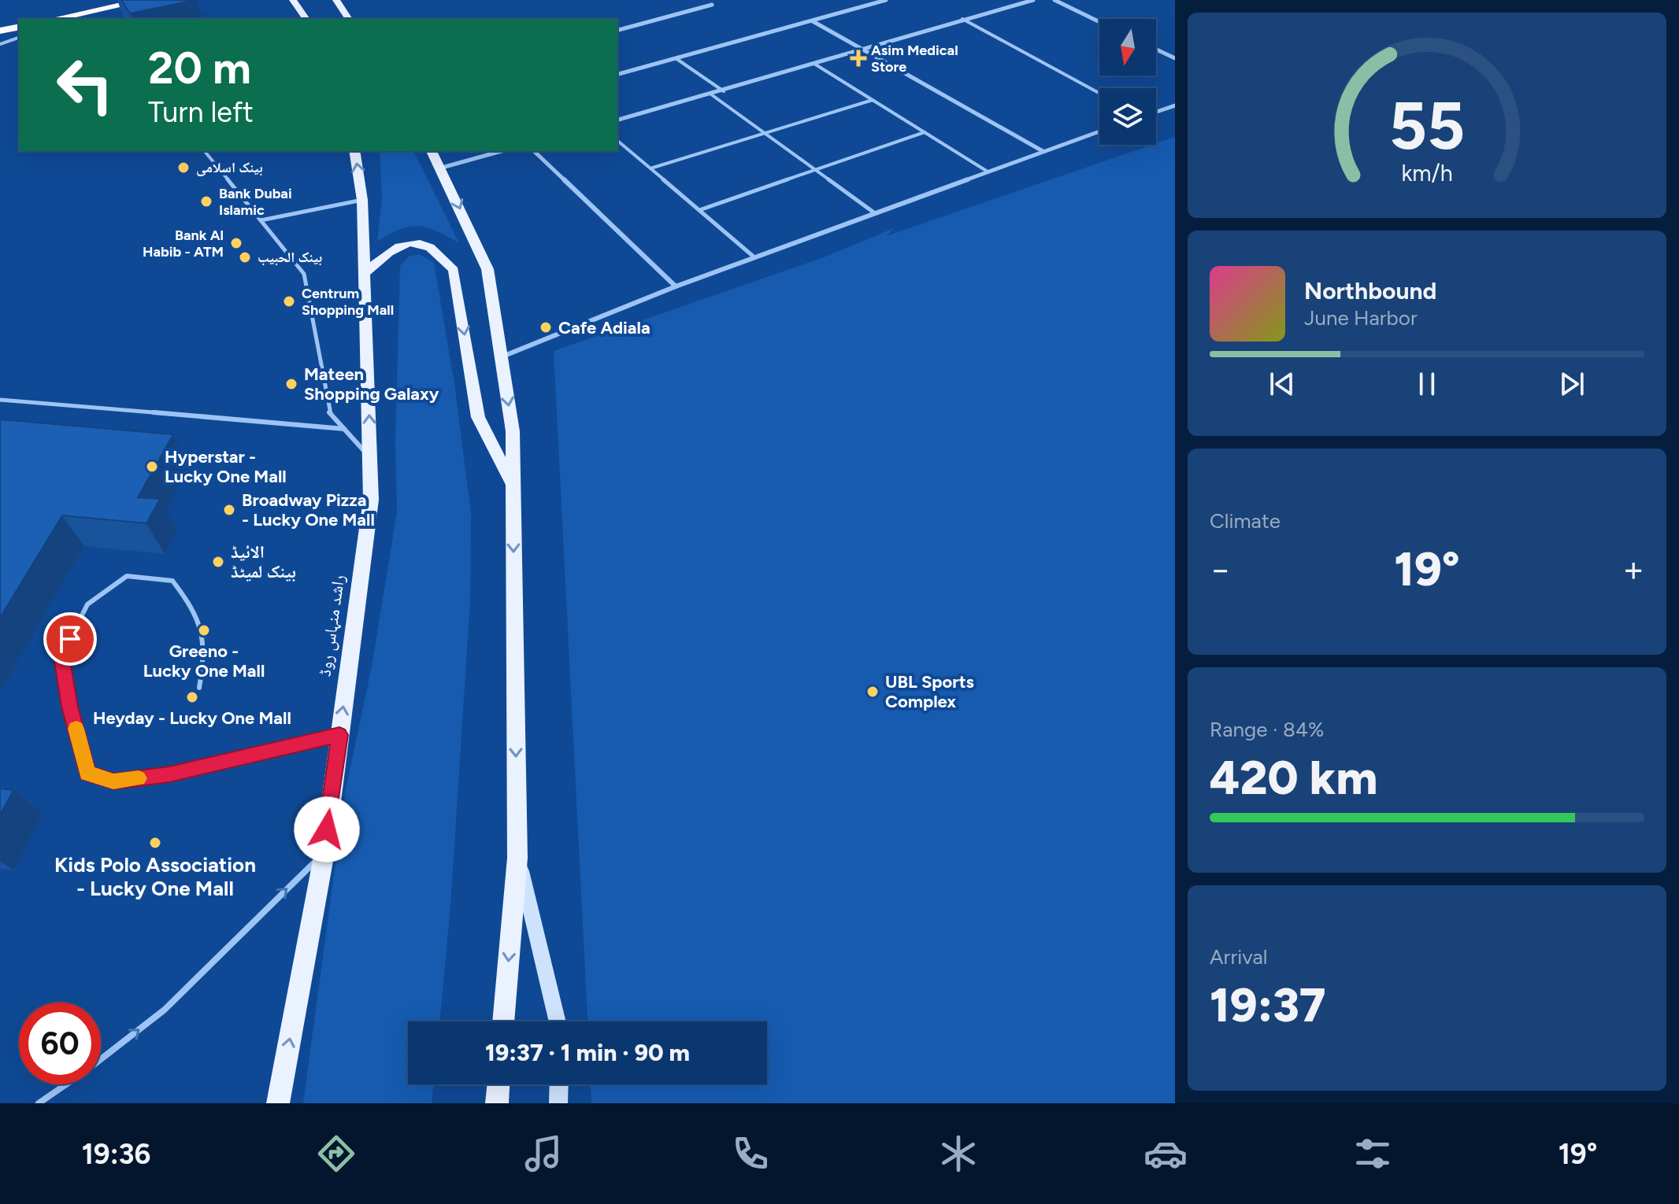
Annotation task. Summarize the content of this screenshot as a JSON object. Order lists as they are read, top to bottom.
{
  "streets": {
    "main road": ["راشد منہاس روڈ"]
  },
  "one_way": ["راشد منہاس روڈ"],
  "places": {
    "health": ["Asim Medical Store"],
    "other": [
      "بینک اسلامی",
      "Bank Dubai Islamic",
      "Bank Al Habib - ATM",
      "بينک الحبيب",
      "Centrum Shopping Mall",
      "Cafe Adiala",
      "Mateen Shopping Galaxy",
      "Hyperstar - Lucky One Mall",
      "Broadway Pizza - Lucky One Mall",
      "الائیڈ بینک لمیٹڈ",
      "Greeno - Lucky One Mall",
      "UBL Sports Complex",
      "Heyday - Lucky One Mall",
      "Kids Polo Association - Lucky One Mall"
    ]
  },
  "north": "bottom",
  "page": {
    "turn": ["20 m", "Turn left"],
    "song": ["Northbound", "June Harbor"],
    "tile": [
      "Climate",
      ["Range · 84%", "420 km"],
      ["Arrival", "19:37"]
    ],
    "heat": ["−", "19°", "+"],
    "limit": "60",
    "trip": "19:37 · 1 min · 90 m",
    "tabs": ["19:36", "19°"],
    "gauge": ["55", "km/h"]
  }
}
